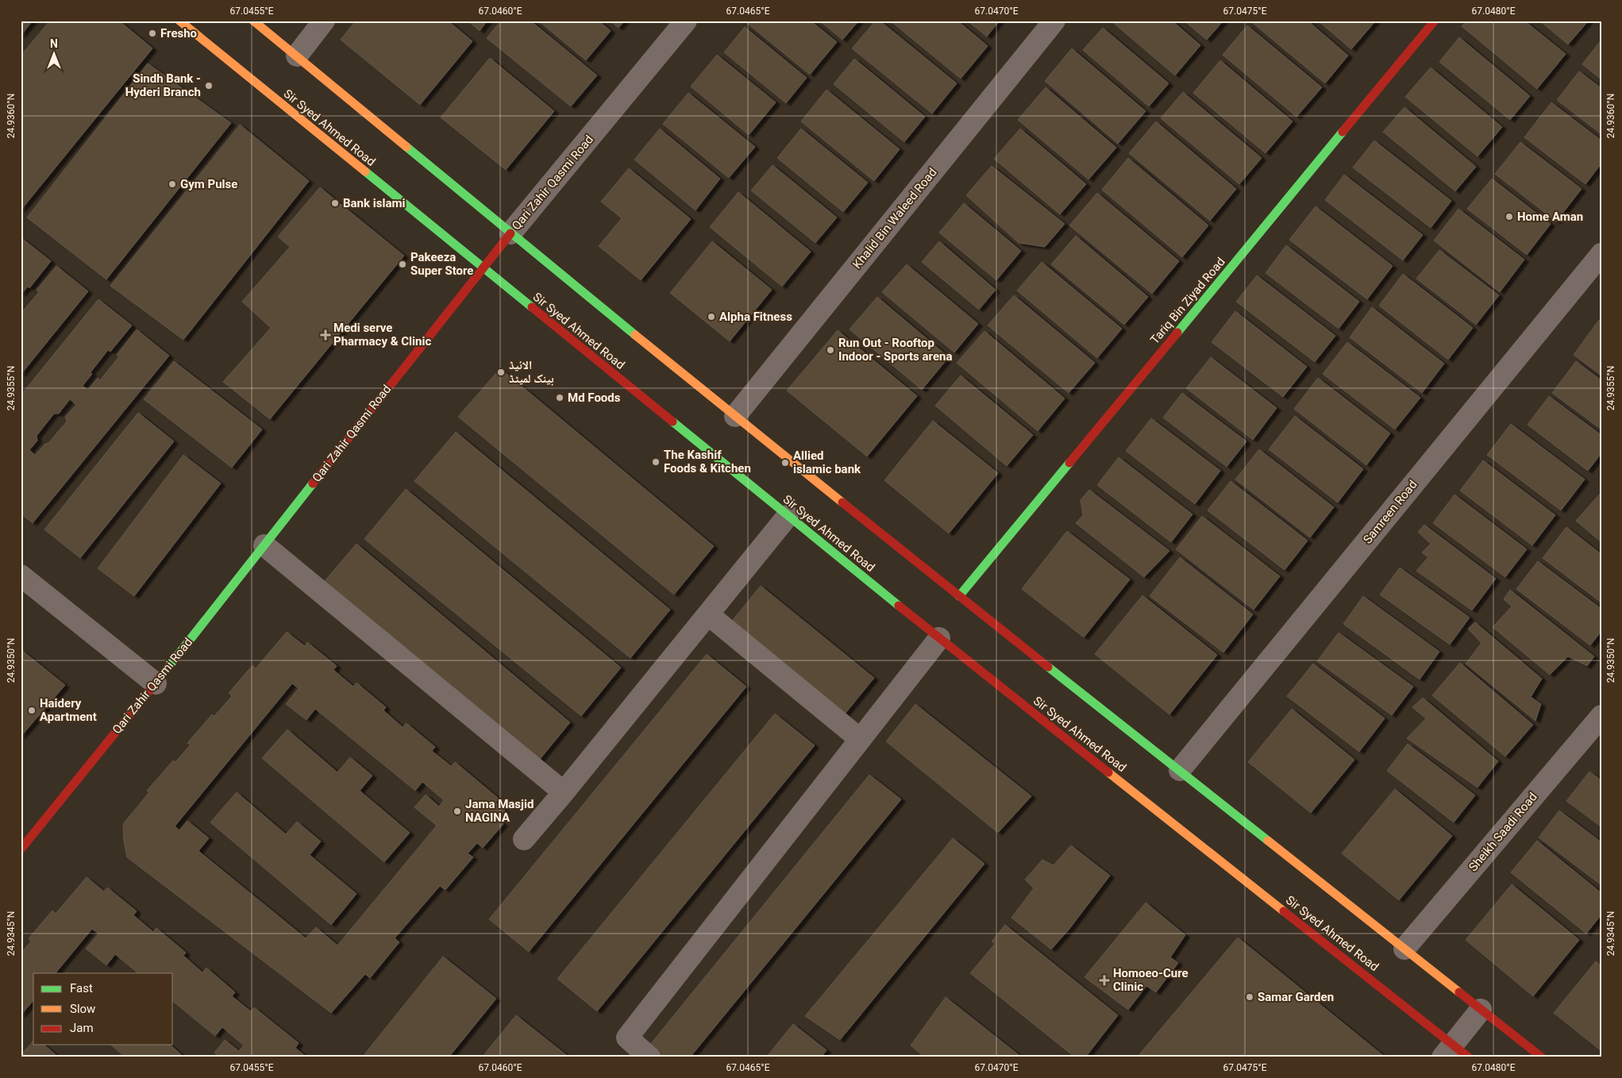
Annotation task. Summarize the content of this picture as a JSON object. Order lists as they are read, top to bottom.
{
  "streets": {
    "street": [
      "Sir Syed Ahmed Road",
      "Qari Zahir Qasmi Road",
      "Khalid Bin Waleed Road",
      "Tariq Bin Ziyad Road",
      "Samreen Road",
      "Sheikh Saadi Road"
    ]
  },
  "crossings": [
    ["Sir Syed Ahmed Road", "Qari Zahir Qasmi Road"]
  ],
  "places": {
    "other": [
      "Fresho",
      "Sindh Bank - Hyderi Branch",
      "Gym Pulse",
      "Bank islami",
      "Home Aman",
      "Pakeeza Super Store",
      "Alpha Fitness",
      "Run Out - Rooftop Indoor - Sports arena",
      "الائیڈ بینک لمیٹڈ",
      "Md Foods",
      "The Kashif Foods & Kitchen",
      "Allied islamic bank",
      "Haidery Apartment",
      "Jama Masjid NAGINA",
      "Samar Garden"
    ],
    "health": ["Medi serve Pharmacy & Clinic", "Homoeo-Cure Clinic"]
  },
  "legend": ["Fast", "Slow", "Jam"],
  "north": "top",
  "coordinates": [
    "67.0455°E",
    "67.0460°E",
    "67.0465°E",
    "67.0470°E",
    "67.0475°E",
    "67.0480°E",
    "24.9360°N",
    "24.9355°N",
    "24.9350°N",
    "24.9345°N"
  ]
}
